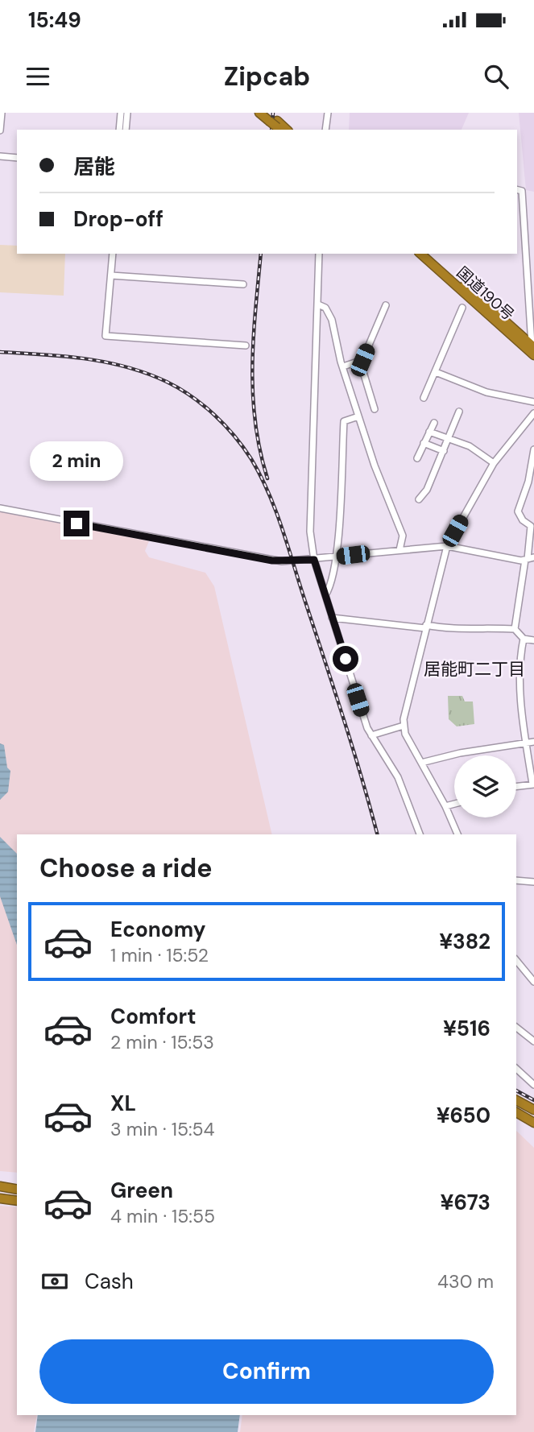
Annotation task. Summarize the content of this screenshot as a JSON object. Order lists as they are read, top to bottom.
{
  "streets": {
    "highway": ["国道190号"]
  },
  "districts": ["居能町二丁目"],
  "page": {
    "status": "15:49",
    "header": "Zipcab",
    "banner": ["居能", "Drop-off"],
    "bubble": "2 min",
    "heading": "Choose a ride",
    "list": [
      {
        "name": "Economy",
        "note": "1 min · 15:52",
        "value": "¥382"
      },
      {
        "name": "Comfort",
        "note": "2 min · 15:53",
        "value": "¥516"
      },
      {
        "name": "XL",
        "note": "3 min · 15:54",
        "value": "¥650"
      },
      {
        "name": "Green",
        "note": "4 min · 15:55",
        "value": "¥673"
      }
    ],
    "pay": ["Cash", "430 m"],
    "buttons": "Confirm"
  }
}
